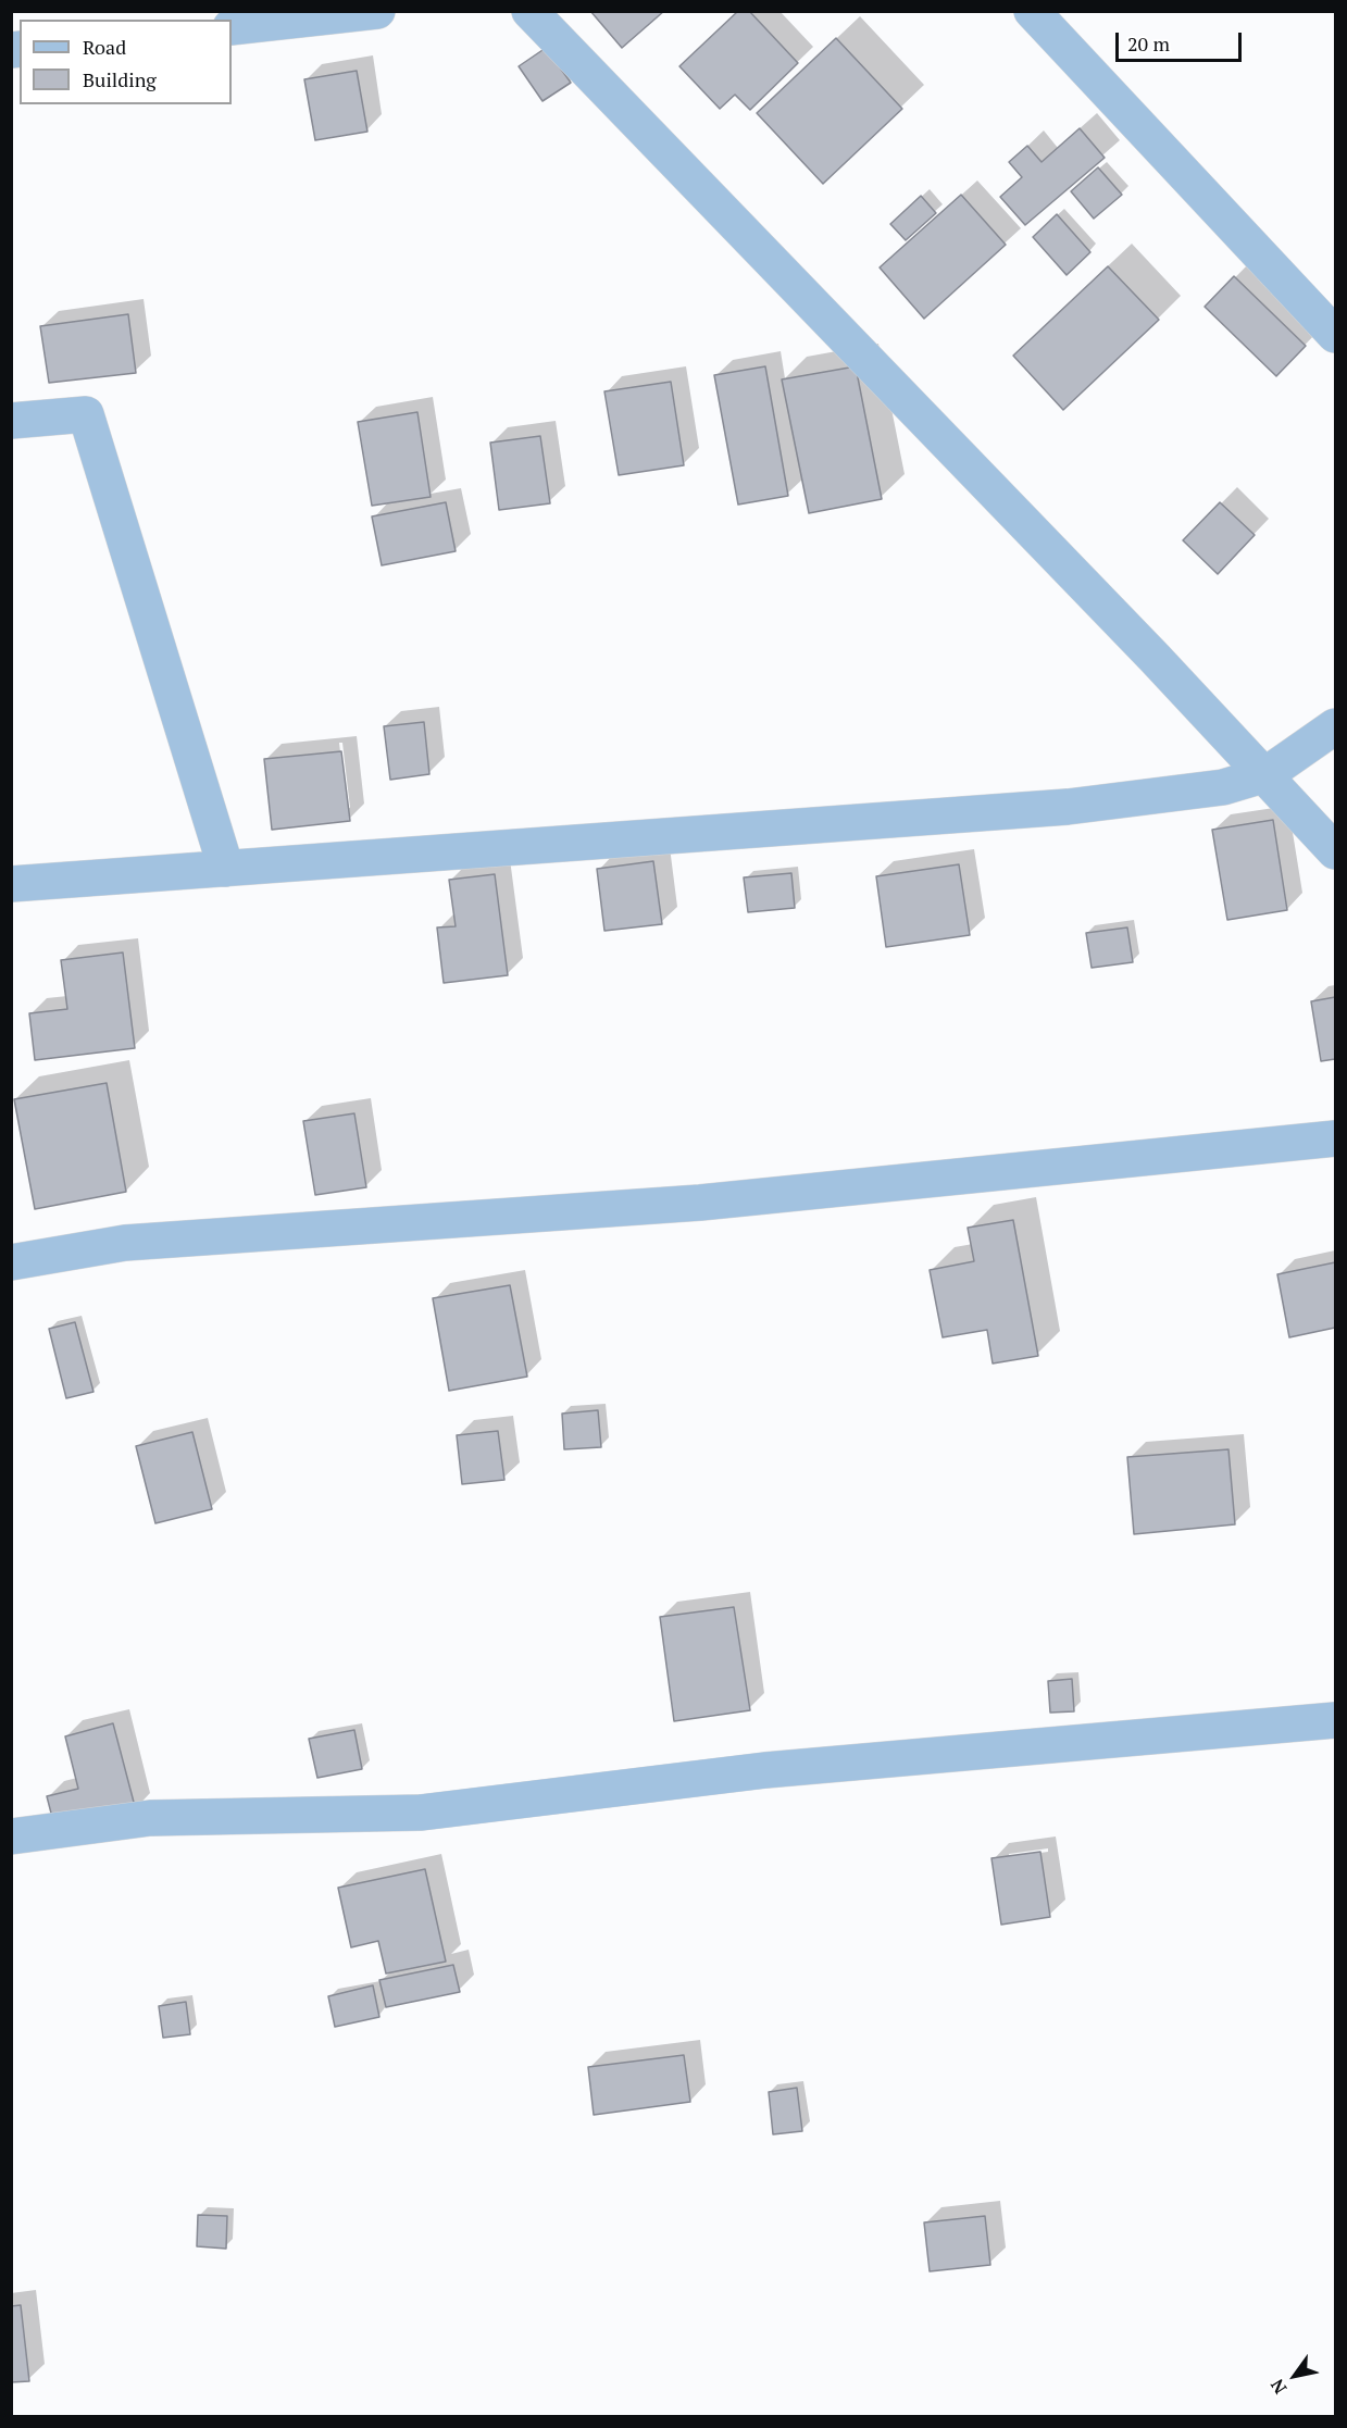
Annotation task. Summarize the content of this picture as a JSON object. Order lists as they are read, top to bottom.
{
  "legend": ["Road", "Building"],
  "scale_bar": "20 m",
  "north": "bottom left"
}
